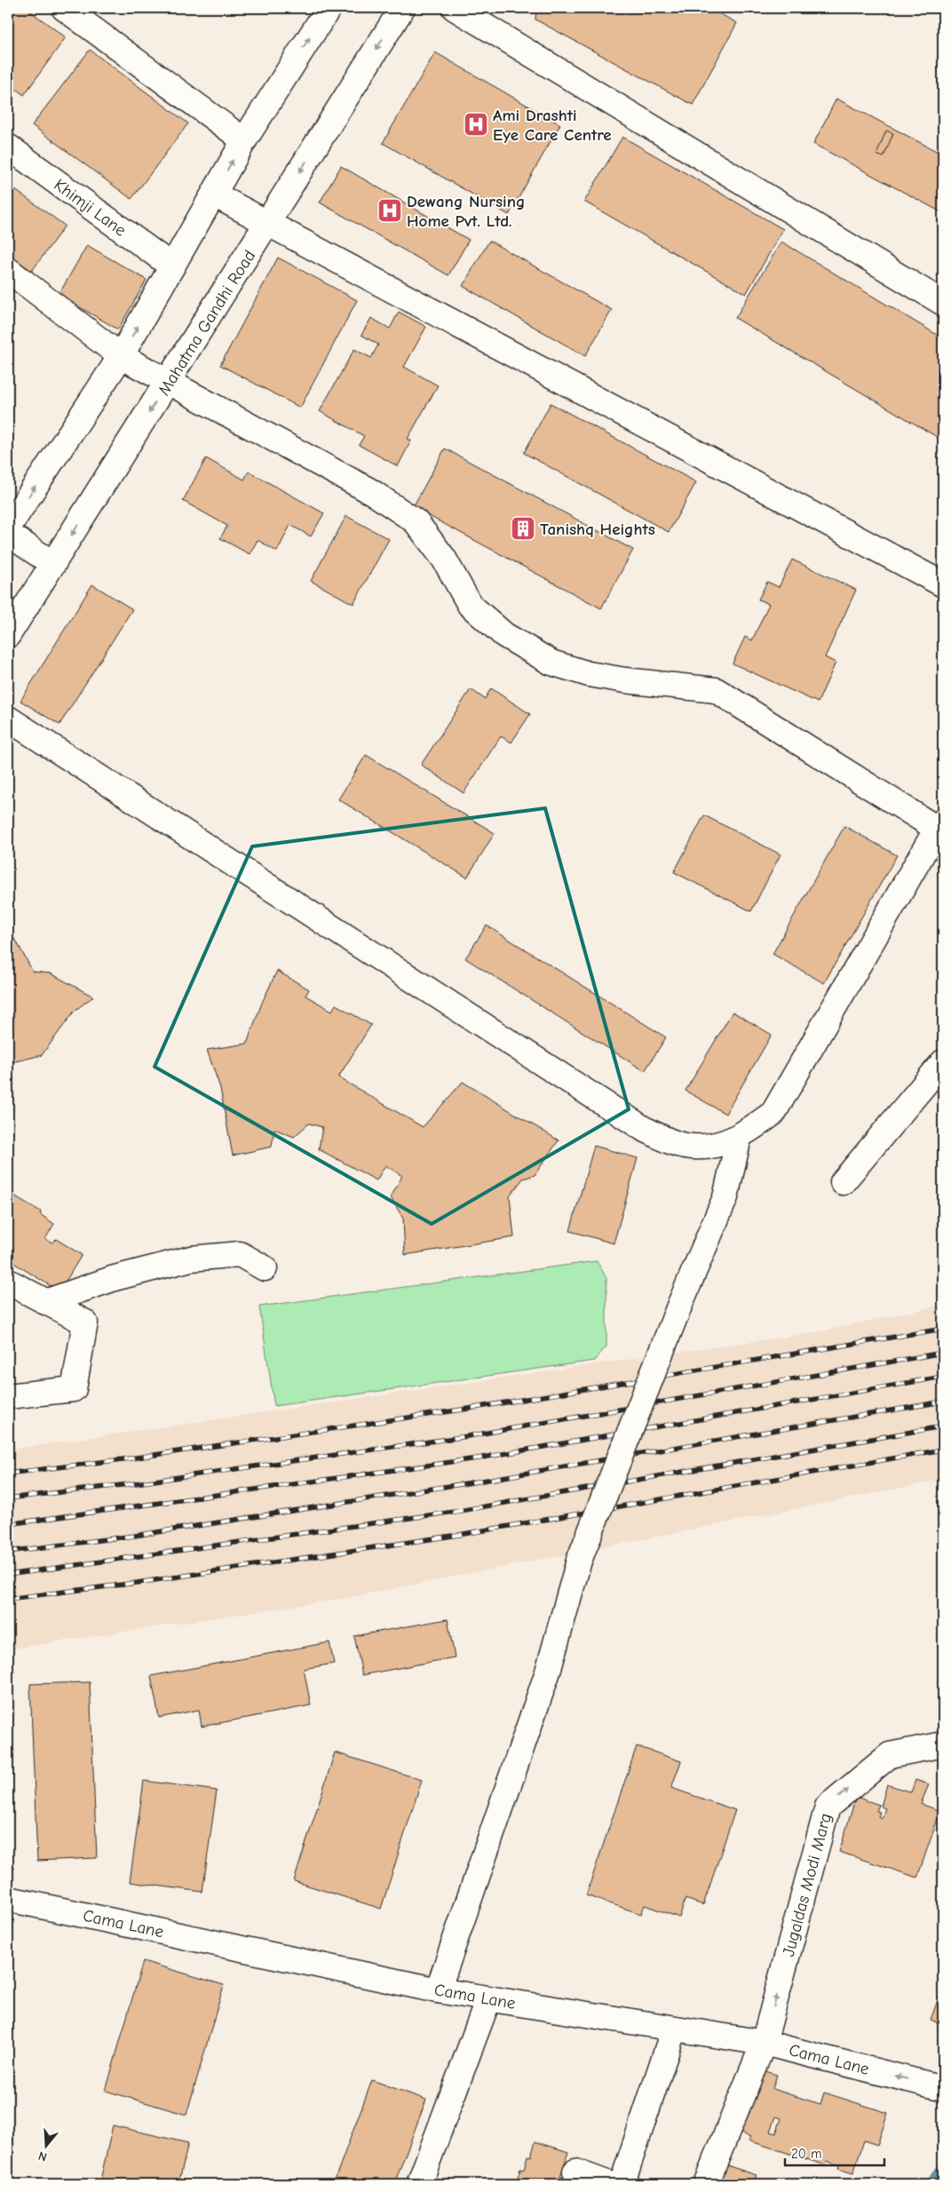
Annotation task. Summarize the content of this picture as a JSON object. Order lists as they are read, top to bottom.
{
  "streets": {
    "street": [
      "Khimji Lane",
      "Mahatma Gandhi Road",
      "Jugaldas Modi Marg",
      "Cama Lane"
    ]
  },
  "crossings": [
    ["Jugaldas Modi Marg", "Cama Lane"]
  ],
  "one_way": ["Jugaldas Modi Marg"],
  "places": {
    "hospital": ["Ami Drashti Eye Care Centre", "Dewang Nursing Home Pvt. Ltd."],
    "building": ["Tanishq Heights"]
  },
  "scale_bar": "20 m",
  "north": "bottom"
}
